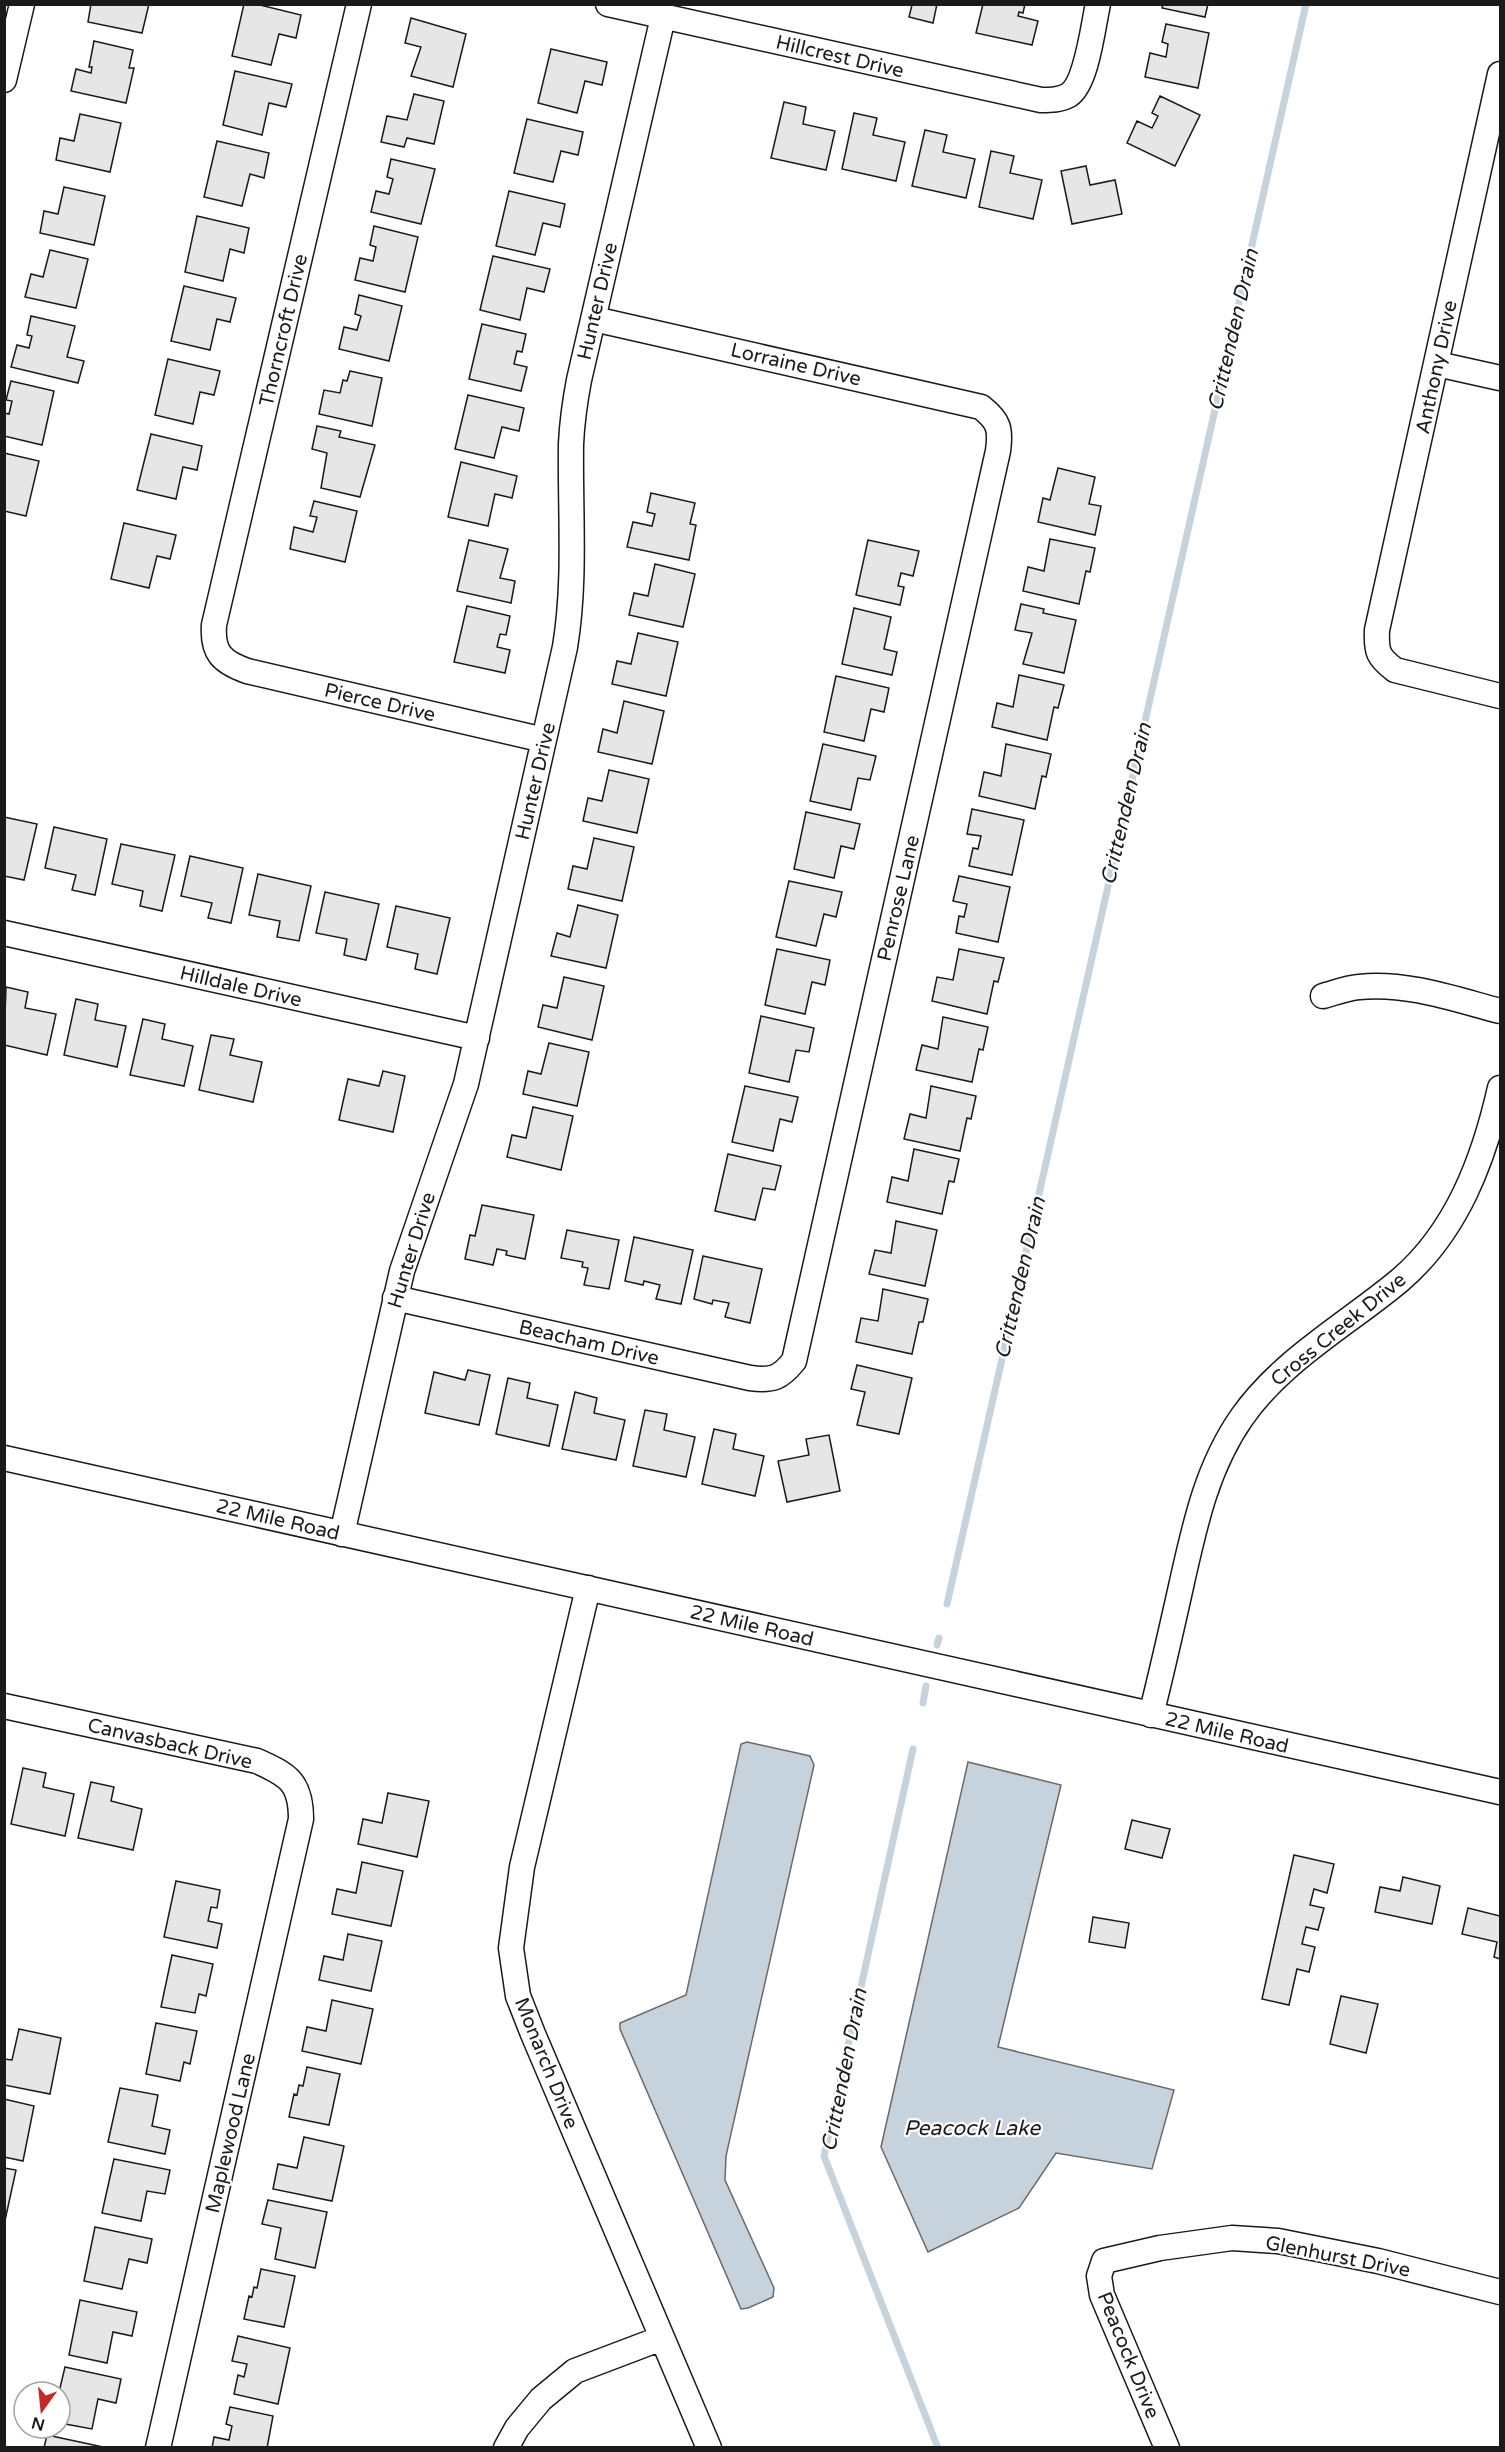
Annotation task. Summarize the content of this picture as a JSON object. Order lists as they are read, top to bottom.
{
  "streets": {
    "street": [
      "Hillcrest Drive",
      "Hunter Drive",
      "Thorncroft Drive",
      "Lorraine Drive",
      "Anthony Drive",
      "Pierce Drive",
      "Penrose Lane",
      "Hilldale Drive",
      "Cross Creek Drive",
      "Beacham Drive",
      "22 Mile Road",
      "Canvasback Drive",
      "Monarch Drive",
      "Maplewood Lane",
      "Glenhurst Drive",
      "Peacock Drive"
    ]
  },
  "crossings": [
    ["Hillcrest Drive", "Hunter Drive"],
    ["Hunter Drive", "Lorraine Drive"],
    ["Hunter Drive", "Pierce Drive"],
    ["Hunter Drive", "Hilldale Drive"],
    ["Hunter Drive", "Beacham Drive"],
    ["Hunter Drive", "22 Mile Road"],
    ["Thorncroft Drive", "Pierce Drive"],
    ["Lorraine Drive", "Penrose Lane"],
    ["Penrose Lane", "Beacham Drive"],
    ["Cross Creek Drive", "22 Mile Road"],
    ["22 Mile Road", "Monarch Drive"],
    ["Canvasback Drive", "Maplewood Lane"],
    ["Glenhurst Drive", "Peacock Drive"]
  ],
  "water": ["Crittenden Drain", "Peacock Lake"],
  "north": "bottom"
}
